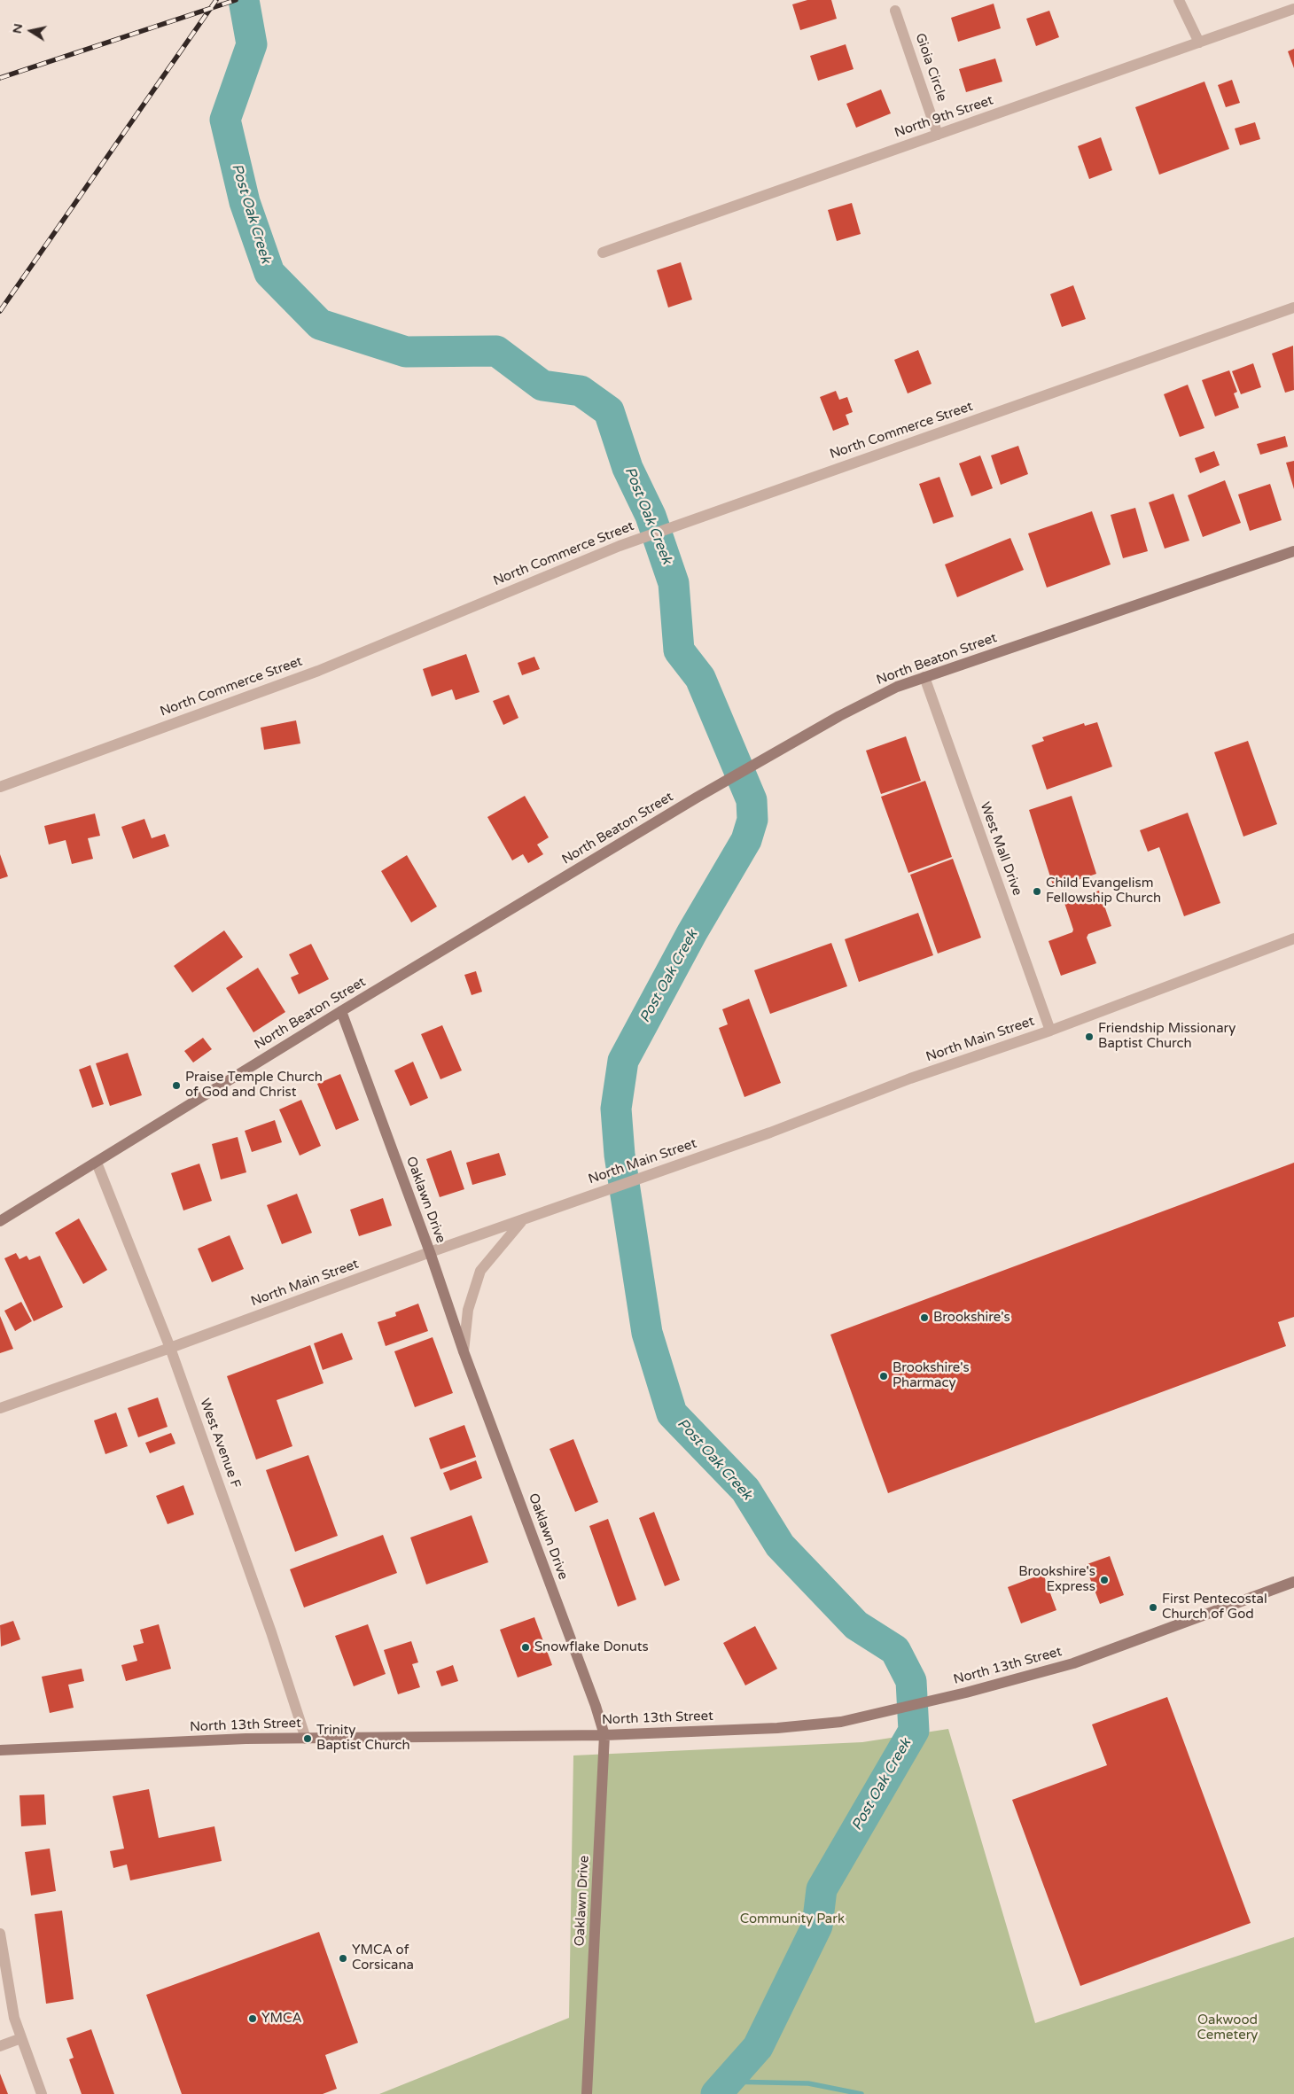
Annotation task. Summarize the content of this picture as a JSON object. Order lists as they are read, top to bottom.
{
  "streets": {
    "street": [
      "Gioia Circle",
      "North 9th Street",
      "North Commerce Street",
      "North Beaton Street",
      "West Mall Drive",
      "North Main Street",
      "Oaklawn Drive",
      "West Avenue F",
      "North 13th Street"
    ]
  },
  "crossings": [
    ["Gioia Circle", "North 9th Street"],
    ["North Beaton Street", "West Mall Drive"],
    ["North Beaton Street", "Oaklawn Drive"],
    ["North Beaton Street", "West Avenue F"],
    ["West Mall Drive", "North Main Street"],
    ["North Main Street", "Oaklawn Drive"],
    ["North Main Street", "West Avenue F"],
    ["Oaklawn Drive", "North 13th Street"],
    ["West Avenue F", "North 13th Street"]
  ],
  "water": ["Post Oak Creek"],
  "parks": ["Community Park", "Oakwood Cemetery"],
  "places": [
    "Child Evangelism Fellowship Church",
    "Friendship Missionary Baptist Church",
    "Praise Temple Church of God and Christ",
    "Brookshire's",
    "Brookshire's Pharmacy",
    "Brookshire's Express",
    "First Pentecostal Church of God",
    "Snowflake Donuts",
    "Trinity Baptist Church",
    "YMCA of Corsicana",
    "YMCA"
  ],
  "north": "left"
}
